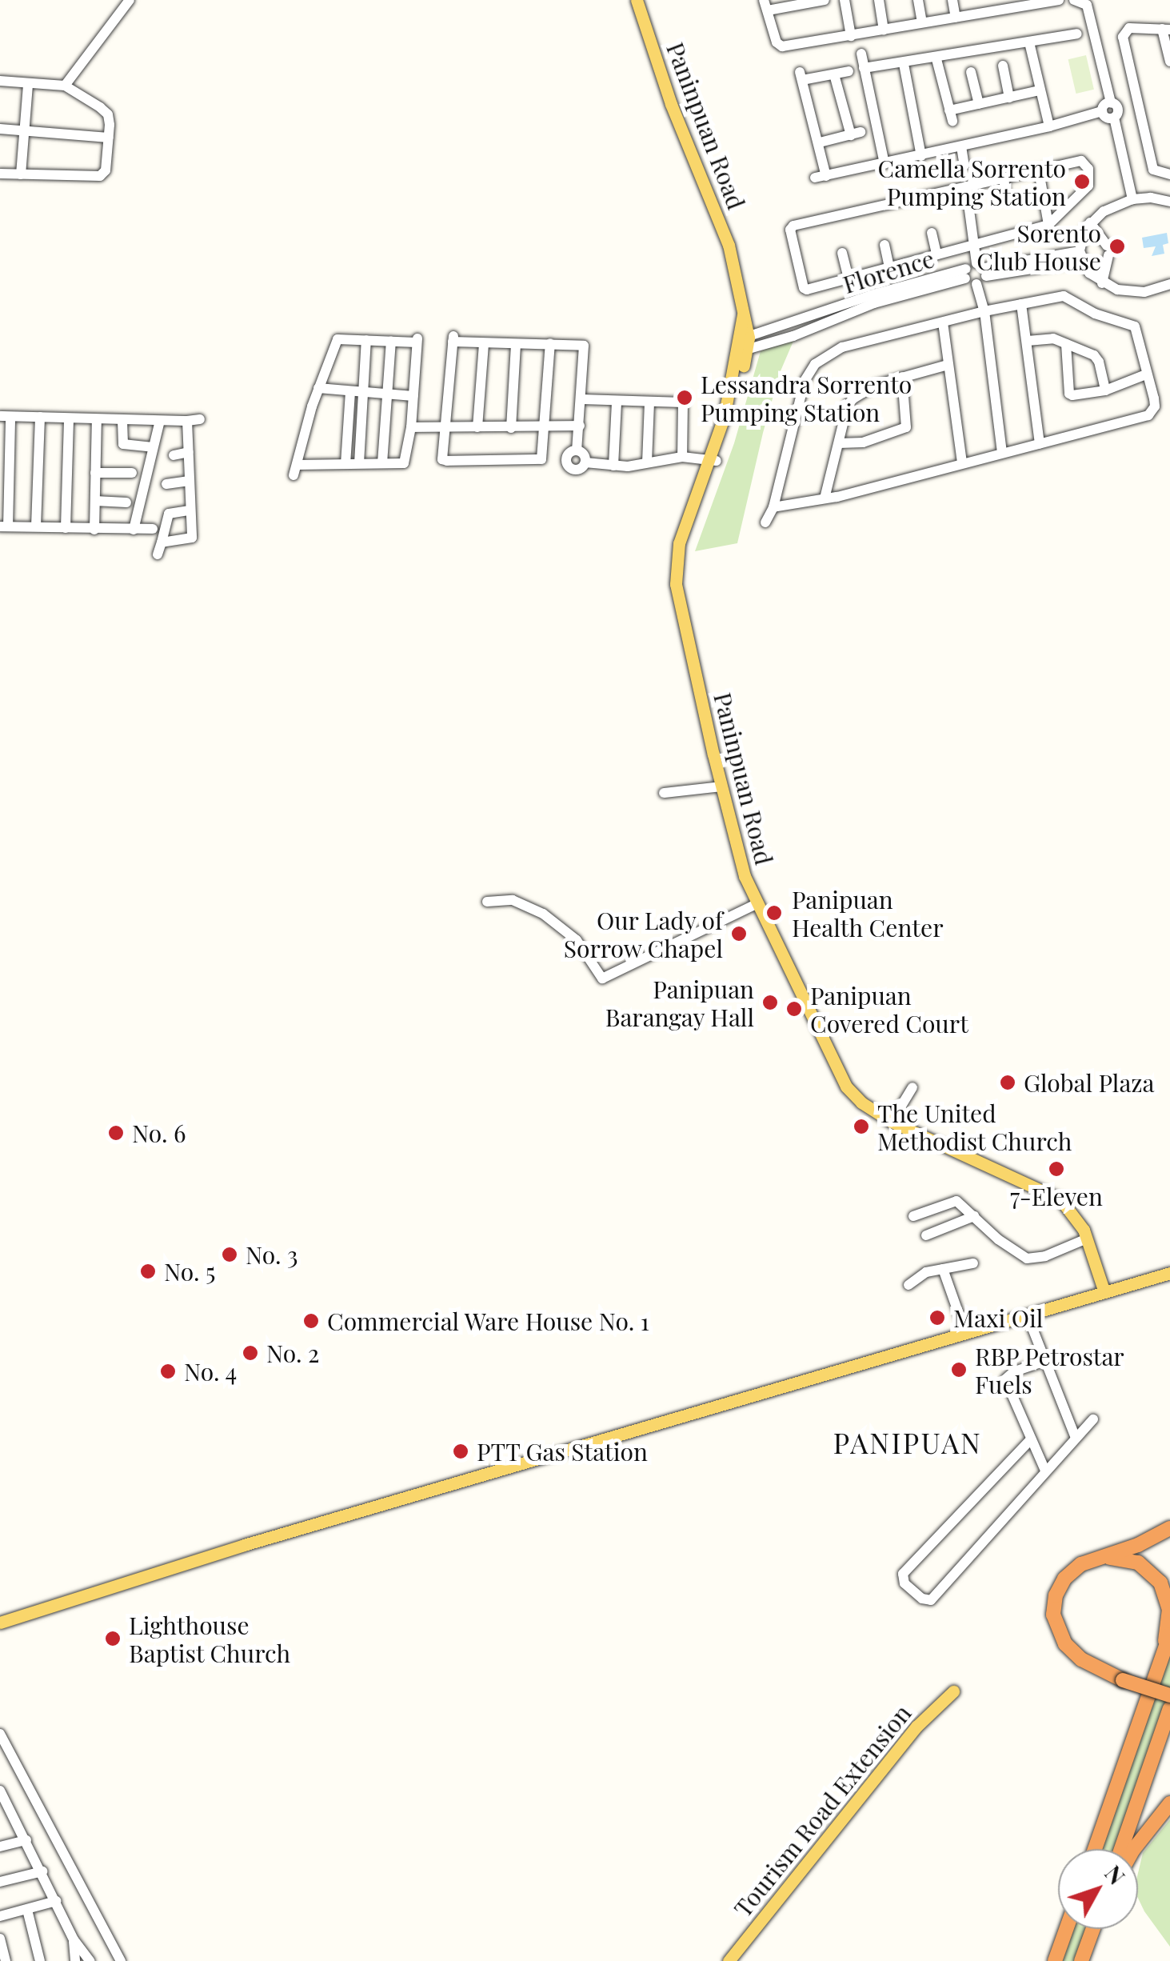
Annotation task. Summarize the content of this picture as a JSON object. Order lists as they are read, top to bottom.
{
  "streets": {
    "main road": ["Paninpuan Road", "Tourism Road Extension"],
    "street": ["Florence"]
  },
  "crossings": [
    ["Paninpuan Road", "Florence"]
  ],
  "districts": ["PANIPUAN"],
  "places": [
    "Camella Sorrento Pumping Station",
    "Sorento Club House",
    "Lessandra Sorrento Pumping Station",
    "Panipuan Health Center",
    "Our Lady of Sorrow Chapel",
    "Panipuan Barangay Hall",
    "Panipuan Covered Court",
    "Global Plaza",
    "The United Methodist Church",
    "No. 6",
    "7-Eleven",
    "No. 3",
    "No. 5",
    "Maxi Oil",
    "Commercial Ware House No. 1",
    "No. 2",
    "RBP Petrostar Fuels",
    "No. 4",
    "PTT Gas Station",
    "Lighthouse Baptist Church"
  ],
  "north": "top right"
}
